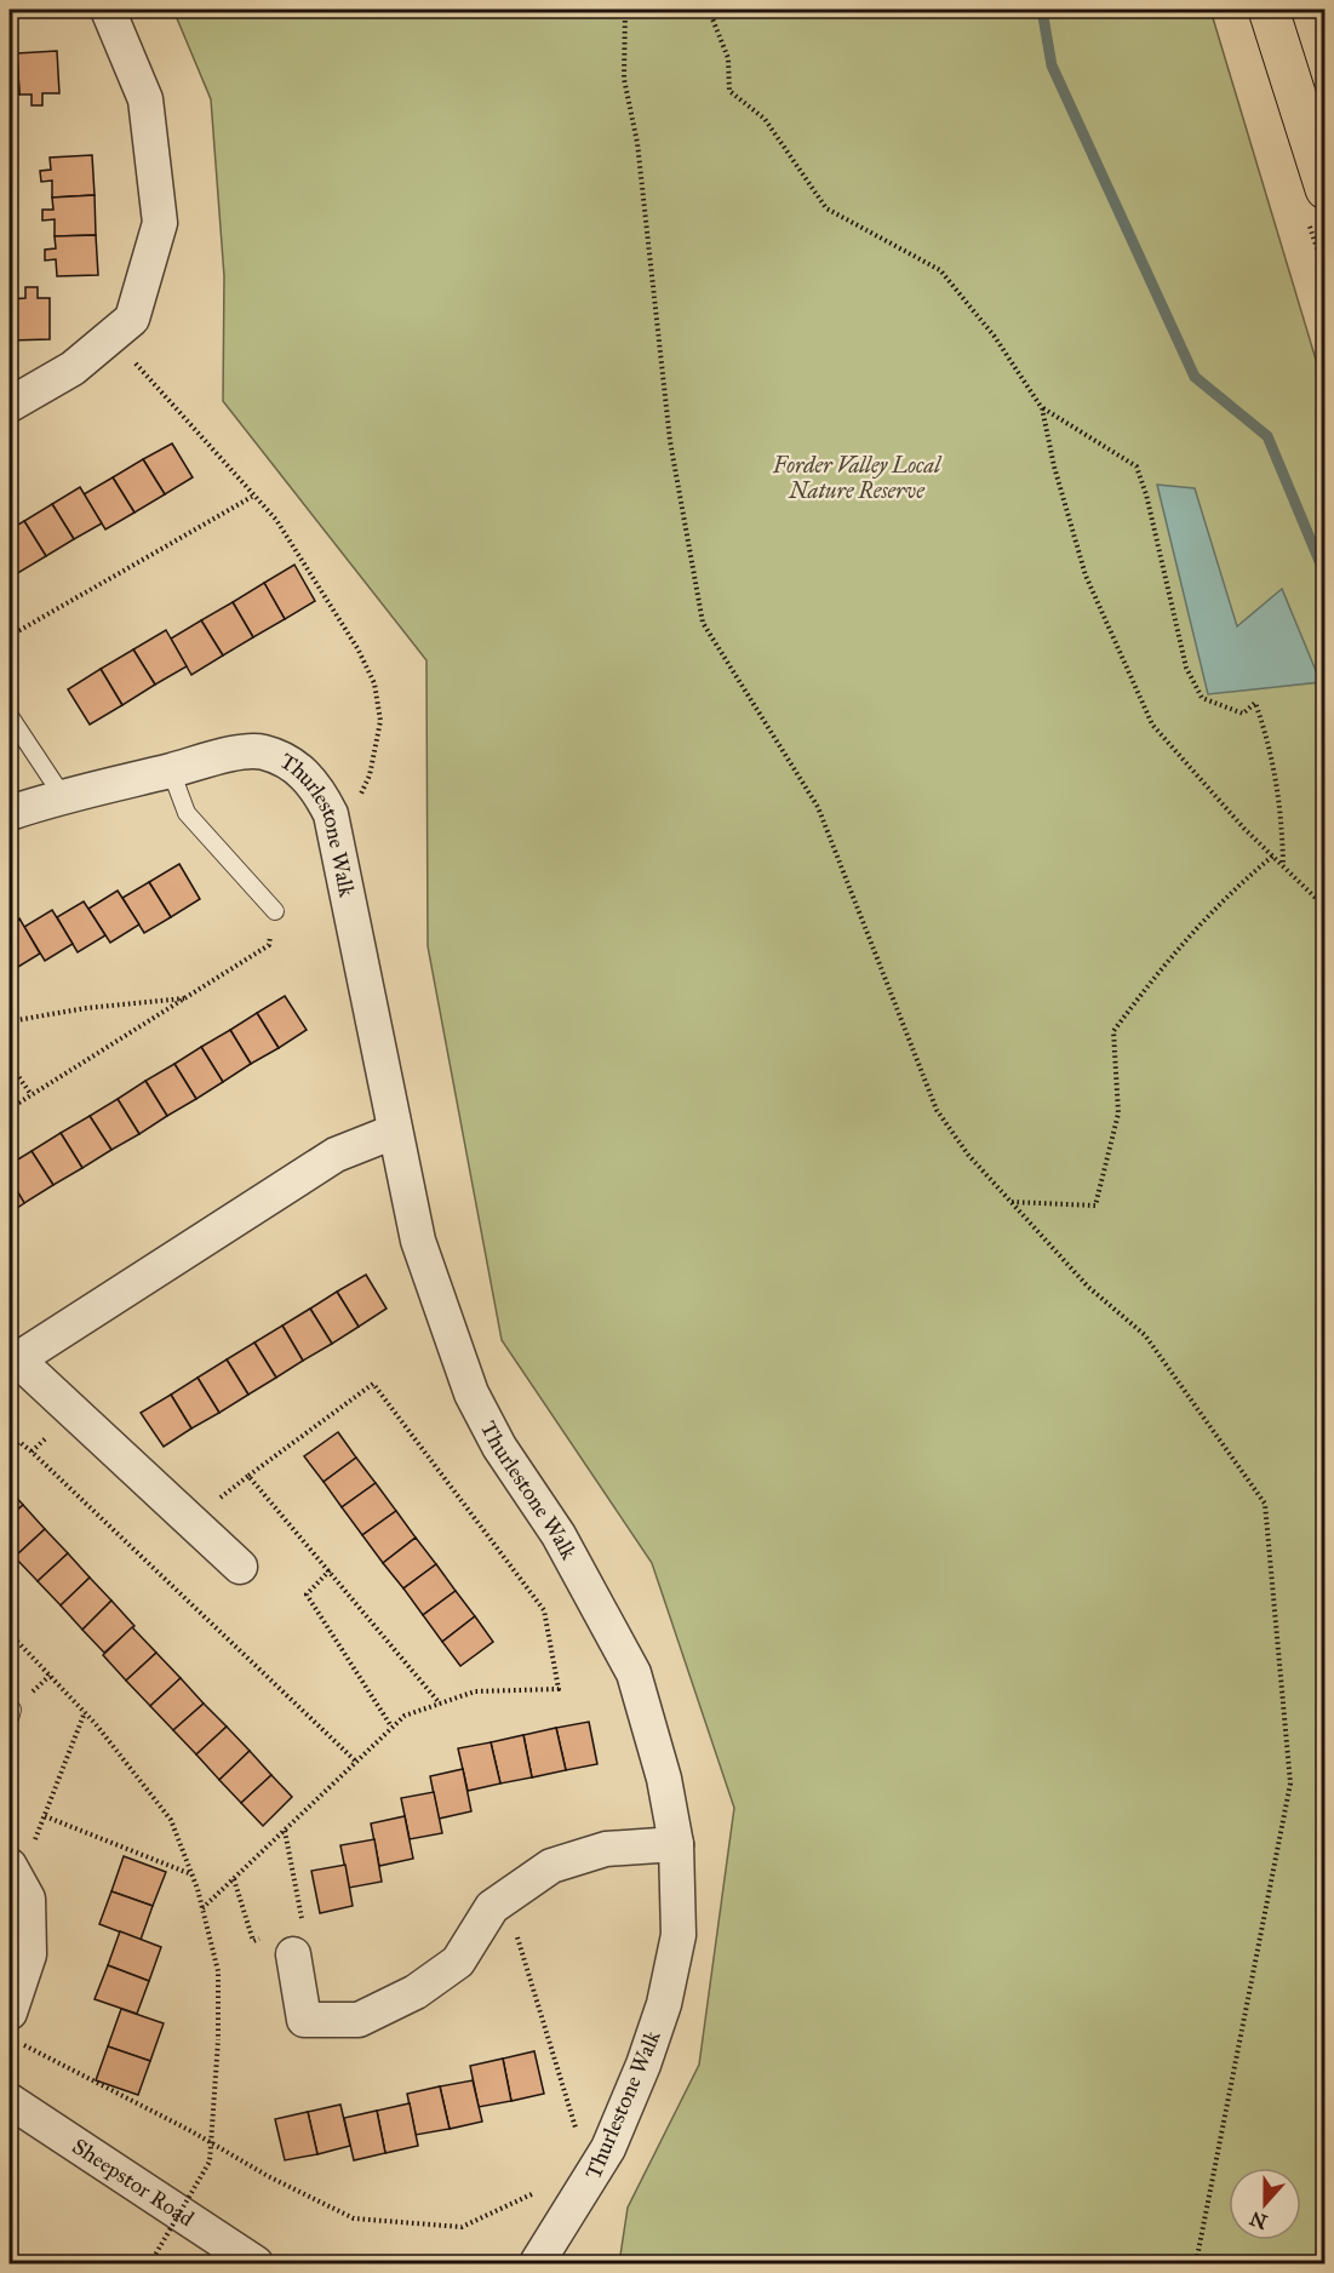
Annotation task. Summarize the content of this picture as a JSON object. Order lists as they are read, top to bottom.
{
  "streets": {
    "street": ["Thurlestone Walk", "Sheepstor Road"]
  },
  "parks": ["Forder Valley Local Nature Reserve"],
  "north": "bottom"
}
